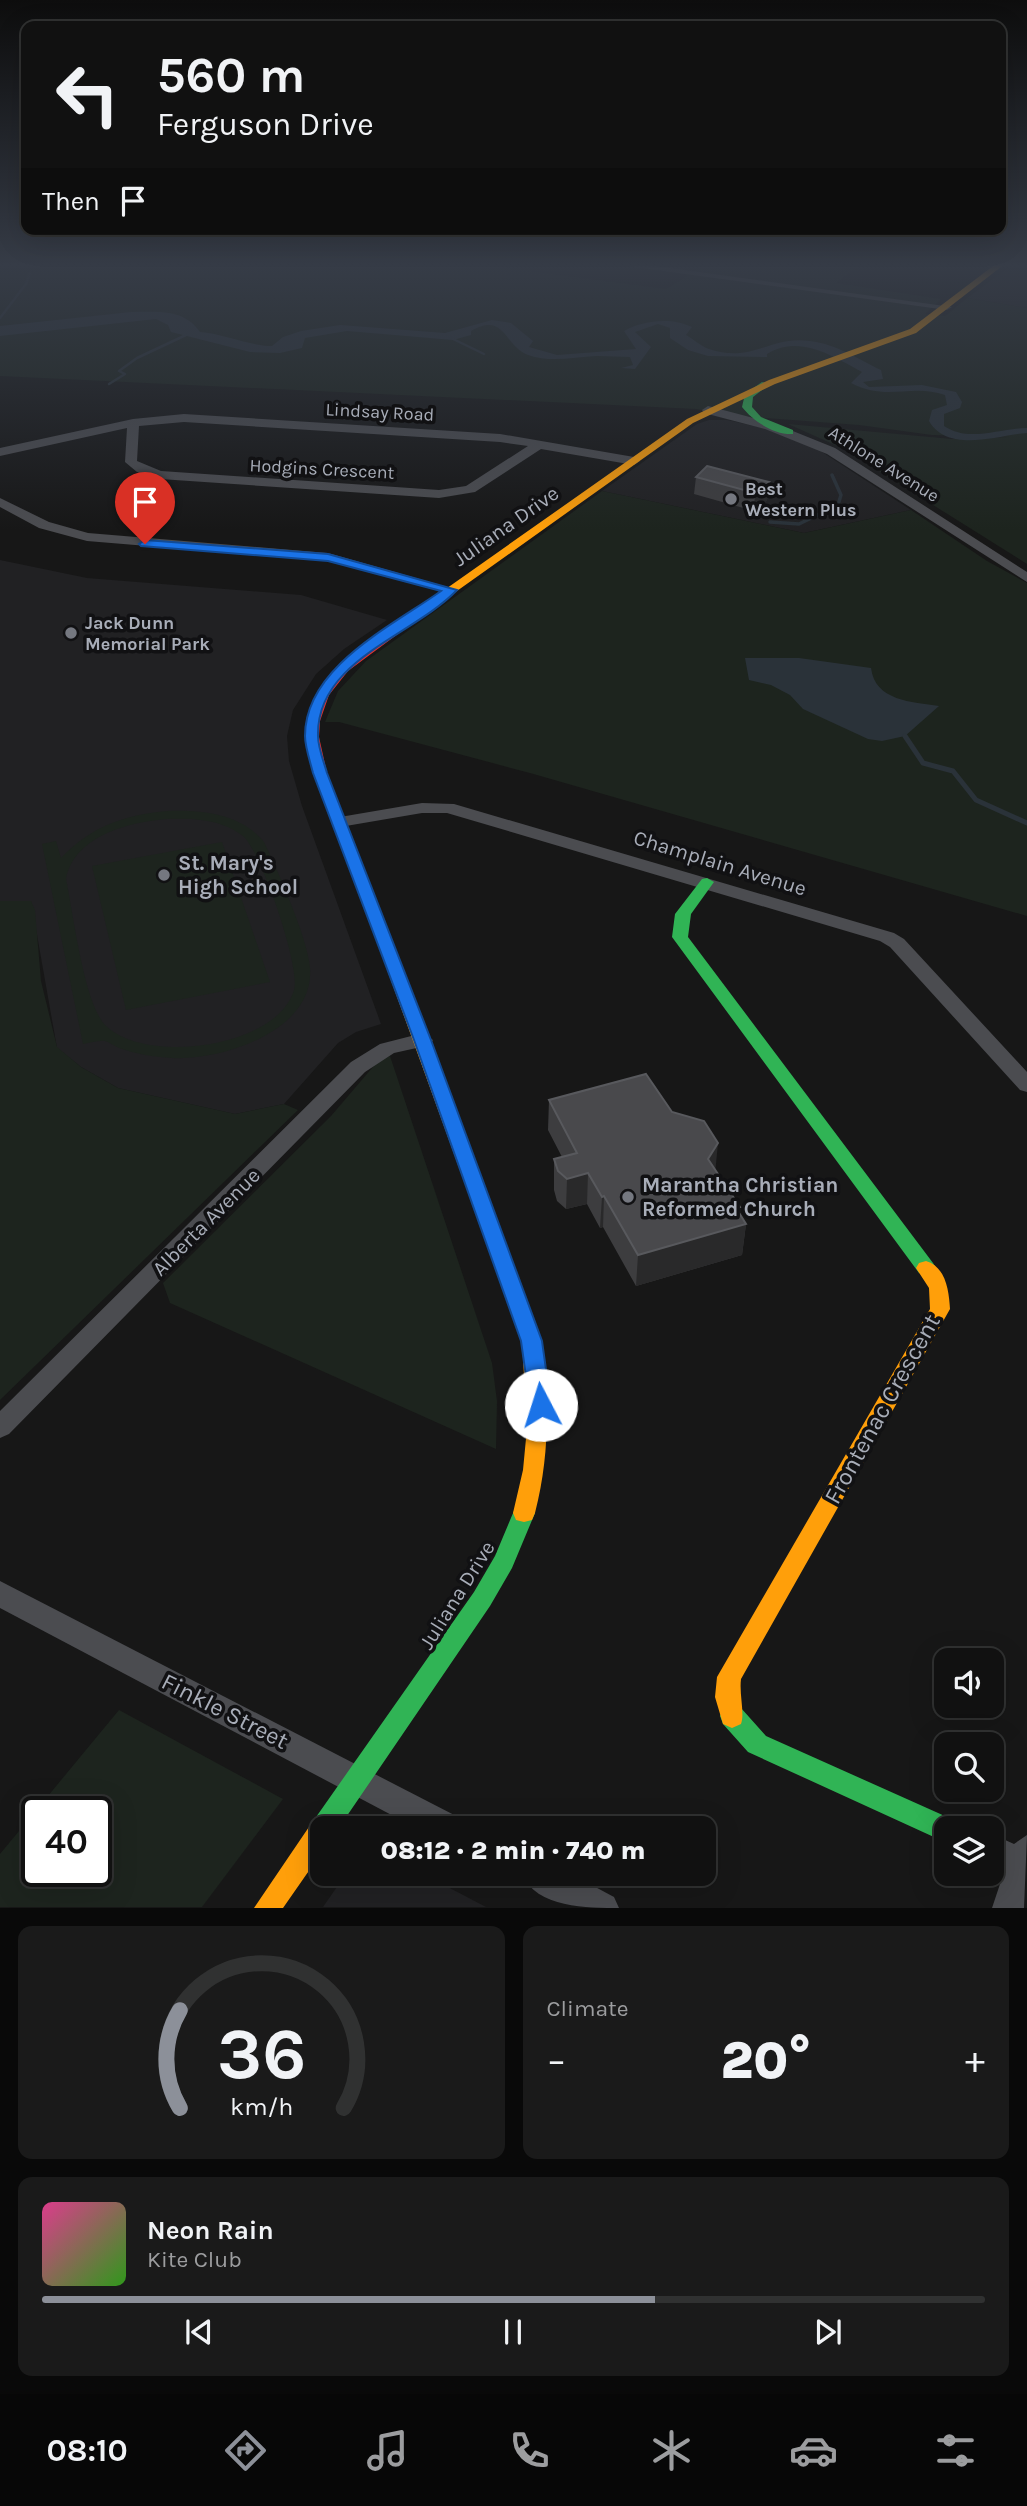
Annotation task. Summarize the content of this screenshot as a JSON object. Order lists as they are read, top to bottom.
{
  "streets": {
    "street": [
      "Lindsay Road",
      "Athlone Avenue",
      "Hodgins Crescent",
      "Juliana Drive",
      "Champlain Avenue",
      "Alberta Avenue",
      "Frontenac Crescent",
      "Finkle Street"
    ]
  },
  "crossings": [
    ["Lindsay Road", "Hodgins Crescent"],
    ["Lindsay Road", "Juliana Drive"],
    ["Athlone Avenue", "Juliana Drive"],
    ["Juliana Drive", "Champlain Avenue"],
    ["Juliana Drive", "Alberta Avenue"],
    ["Juliana Drive", "Finkle Street"],
    ["Champlain Avenue", "Frontenac Crescent"]
  ],
  "places": [
    "Best Western Plus",
    "Jack Dunn Memorial Park",
    "St. Mary's High School",
    "Marantha Christian Reformed Church"
  ],
  "page": {
    "turn": ["560 m", "Ferguson Drive"],
    "then": "Then",
    "limit": "40",
    "trip": "08:12 · 2 min · 740 m",
    "tile": "Climate",
    "heat": ["−", "20°", "+"],
    "song": ["Neon Rain", "Kite Club"],
    "tabs": "08:10",
    "gauge": ["36", "km/h"]
  }
}
